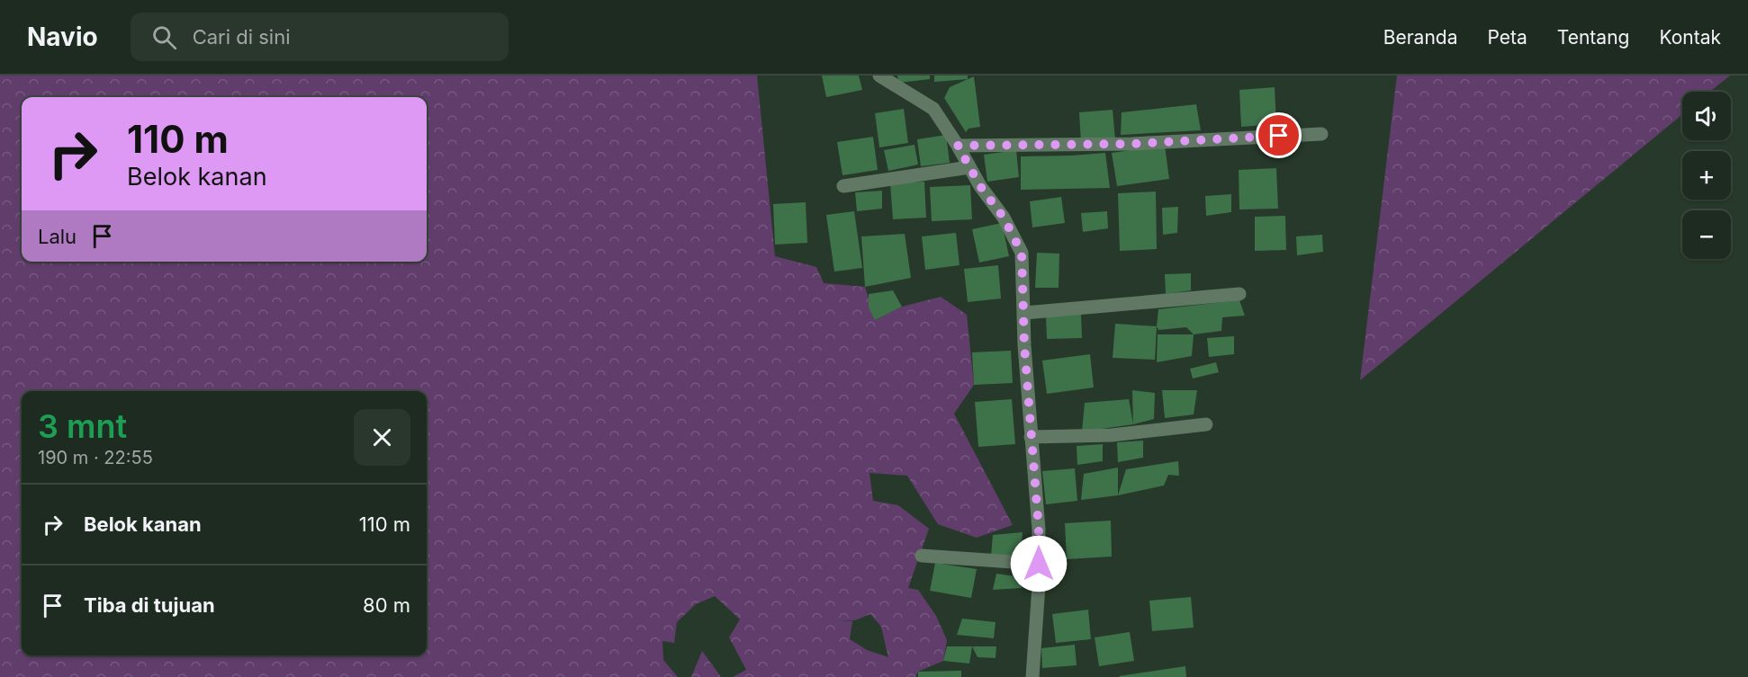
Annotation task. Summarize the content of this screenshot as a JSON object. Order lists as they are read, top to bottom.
{
  "page": {
    "header": "Navio",
    "search": "Cari di sini",
    "nav": [
      "Beranda",
      "Peta",
      "Tentang",
      "Kontak"
    ],
    "map_buttons": ["+", "−"],
    "turn": ["110 m", "Belok kanan"],
    "then": "Lalu",
    "heading": ["3 mnt", "190 m · 22:55"],
    "list": [
      {
        "name": "Belok kanan",
        "value": "110 m"
      },
      {
        "name": "Tiba di tujuan",
        "value": "80 m"
      }
    ]
  }
}
